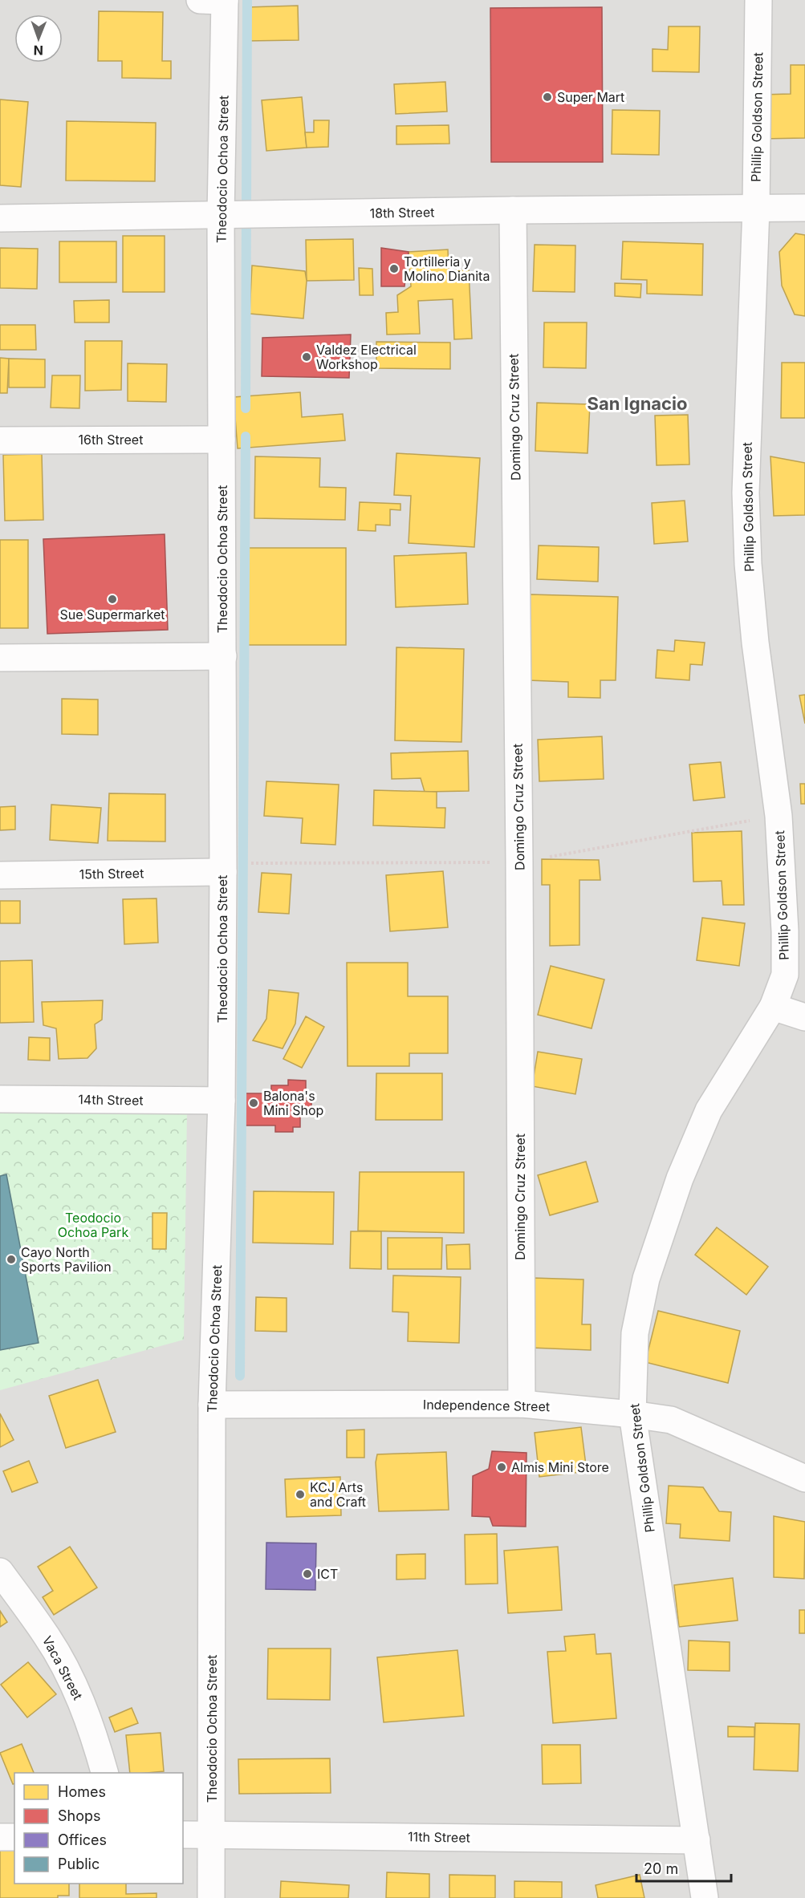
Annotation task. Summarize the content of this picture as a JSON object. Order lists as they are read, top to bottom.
{
  "streets": {
    "street": [
      "Phillip Goldson Street",
      "Theodocio Ochoa Street",
      "18th Street",
      "Domingo Cruz Street",
      "16th Street",
      "15th Street",
      "14th Street",
      "Independence Street",
      "Vaca Street",
      "11th Street"
    ]
  },
  "crossings": [
    ["Phillip Goldson Street", "18th Street"],
    ["Phillip Goldson Street", "Independence Street"],
    ["Phillip Goldson Street", "11th Street"],
    ["Theodocio Ochoa Street", "18th Street"],
    ["Theodocio Ochoa Street", "16th Street"],
    ["Theodocio Ochoa Street", "15th Street"],
    ["Theodocio Ochoa Street", "14th Street"],
    ["Theodocio Ochoa Street", "Independence Street"],
    ["Theodocio Ochoa Street", "11th Street"],
    ["18th Street", "Domingo Cruz Street"],
    ["Domingo Cruz Street", "Independence Street"]
  ],
  "districts": ["San Ignacio"],
  "parks": ["Teodocio Ochoa Park"],
  "places": [
    "Super Mart",
    "Tortilleria y Molino Dianita",
    "Valdez Electrical Workshop",
    "Sue Supermarket",
    "Balona's Mini Shop",
    "Cayo North Sports Pavilion",
    "Almis Mini Store",
    "KCJ Arts and Craft",
    "ICT"
  ],
  "legend": [
    "Homes",
    "Shops",
    "Offices",
    "Public"
  ],
  "scale_bar": "20 m",
  "north": "bottom"
}
